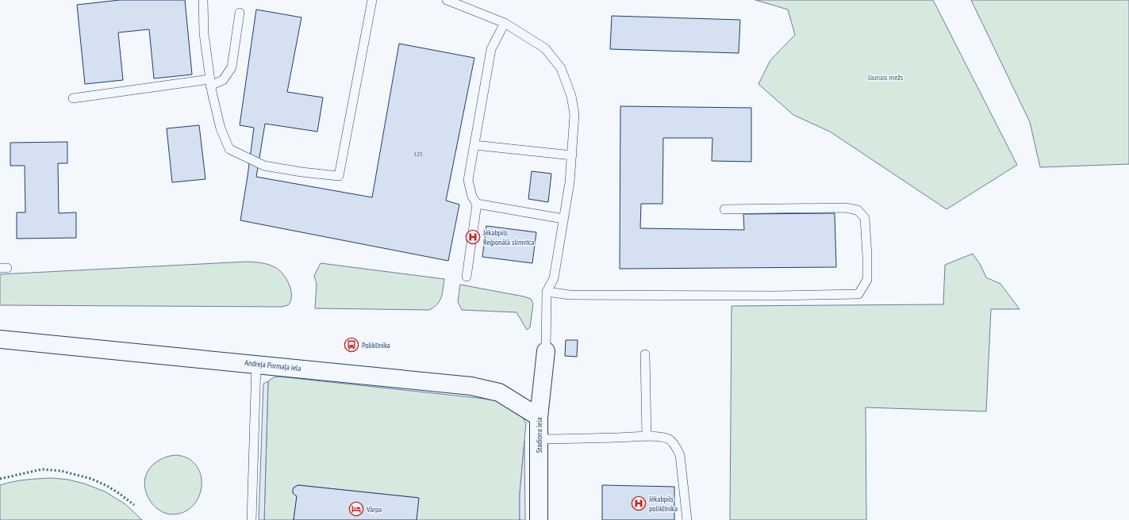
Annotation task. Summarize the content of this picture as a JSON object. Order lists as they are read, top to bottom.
{
  "streets": {
    "street": ["Andreja Pormaļa iela", "Stadiona iela"]
  },
  "crossings": [
    ["Andreja Pormaļa iela", "Stadiona iela"]
  ],
  "parks": ["Jaunais mežs"],
  "places": {
    "hospital": ["Jēkabpils Reģionālā slimnīca", "Jēkabpils poliklīnika"],
    "bus stop": ["Poliklīnika"],
    "hotel": ["Vārpa"]
  },
  "house_numbers": ["125"]
}
